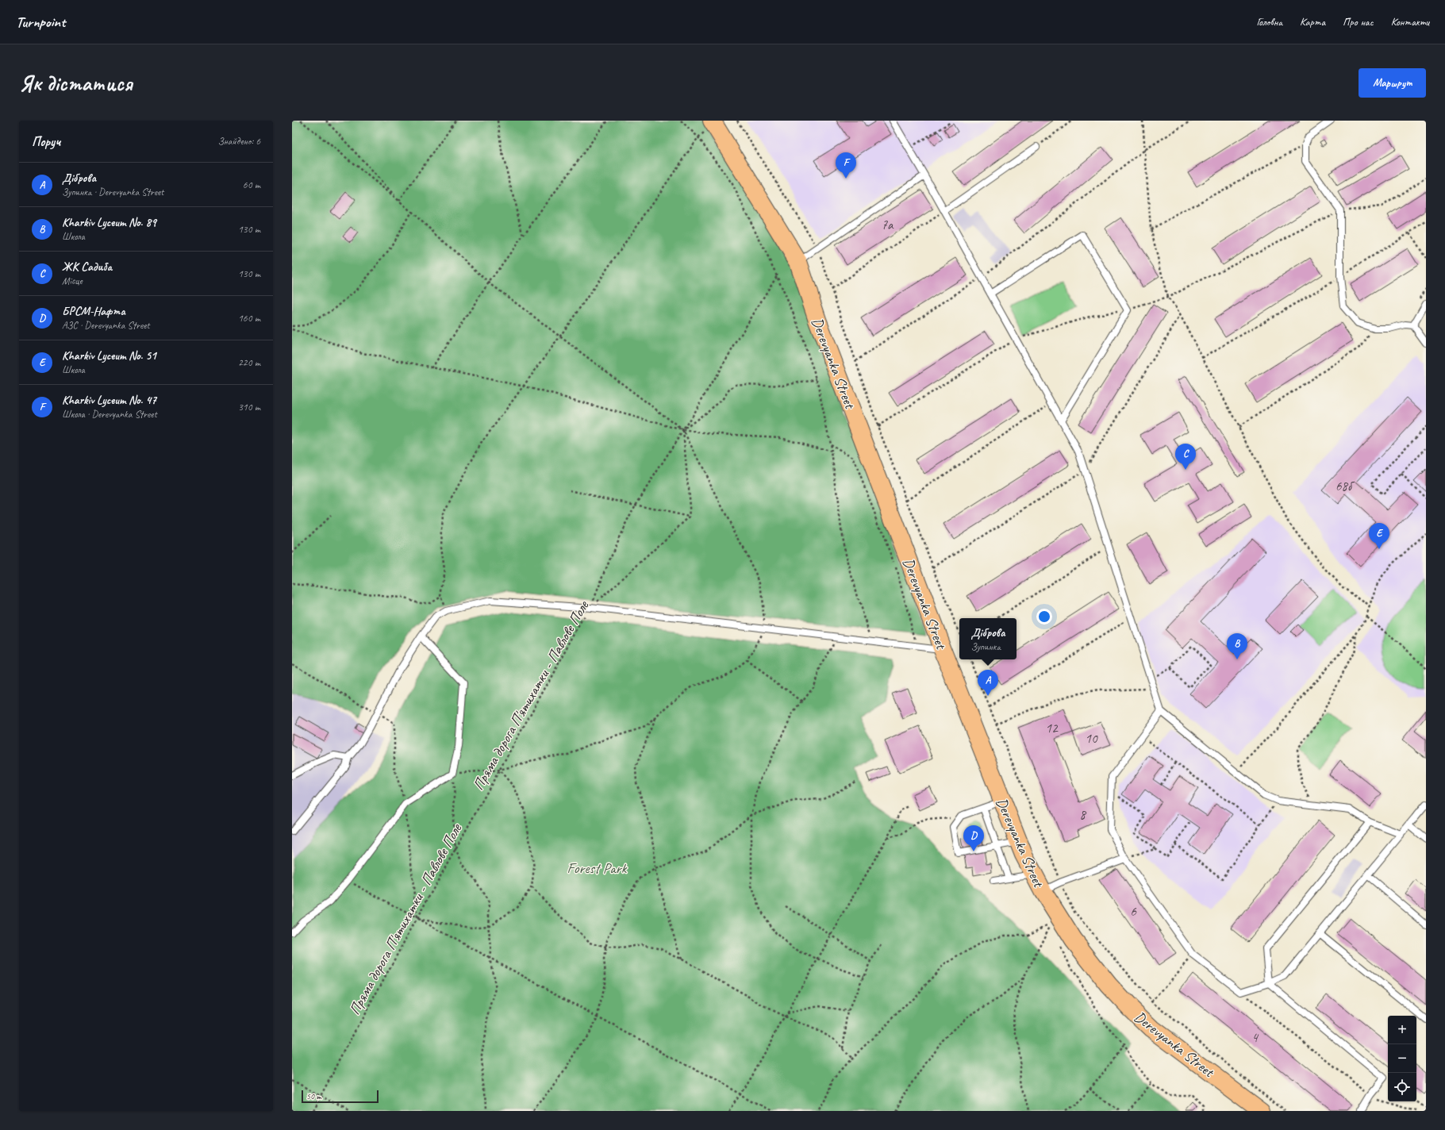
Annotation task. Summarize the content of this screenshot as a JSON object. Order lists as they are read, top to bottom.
{
  "streets": {
    "main road": ["Derevyanka Street"],
    "path": ["Пряма дорога П'ятихатки - Павлове Поле"]
  },
  "parks": ["Forest Park"],
  "house_numbers": [
    "7а",
    "68б",
    "12",
    "10",
    "8",
    "6",
    "4"
  ],
  "scale_bar": "50 m",
  "page": {
    "header": "Turnpoint",
    "nav": [
      "Головна",
      "Карта",
      "Про нас",
      "Контакти"
    ],
    "buttons": "Маршрут",
    "title": "Як дістатися",
    "heading": ["Поруч", "Знайдено: 6"],
    "pins": [
      "F",
      "C",
      "E",
      "B",
      "A",
      "D"
    ],
    "list": [
      {
        "mark": "A",
        "name": "Діброва",
        "note": "Зупинка · Derevyanka Street",
        "value": "60 m"
      },
      {
        "mark": "B",
        "name": "Kharkiv Lyceum No. 89",
        "note": "Школа",
        "value": "130 m"
      },
      {
        "mark": "C",
        "name": "ЖК Садиба",
        "note": "Місце",
        "value": "130 m"
      },
      {
        "mark": "D",
        "name": "БРСМ-Нафта",
        "note": "АЗС · Derevyanka Street",
        "value": "160 m"
      },
      {
        "mark": "E",
        "name": "Kharkiv Lyceum No. 51",
        "note": "Школа",
        "value": "220 m"
      },
      {
        "mark": "F",
        "name": "Kharkiv Lyceum No. 47",
        "note": "Школа · Derevyanka Street",
        "value": "310 m"
      }
    ],
    "popup": ["Діброва", "Зупинка"],
    "map_buttons": ["+", "−"],
    "scale": "50 m"
  }
}
